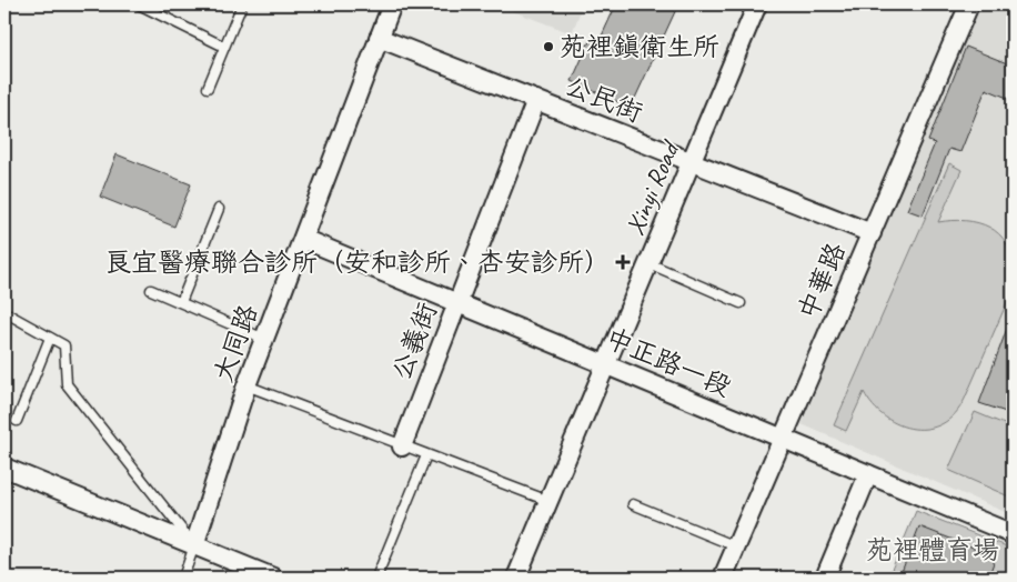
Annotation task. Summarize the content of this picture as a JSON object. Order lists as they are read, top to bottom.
{
  "streets": {
    "street": [
      "公民街",
      "Xinyi Road",
      "中華路",
      "公義街",
      "大同路",
      "中正路一段"
    ]
  },
  "crossings": [
    ["公民街", "Xinyi Road"],
    ["公民街", "中華路"],
    ["公民街", "公義街"],
    ["公民街", "大同路"],
    ["Xinyi Road", "中正路一段"],
    ["中華路", "中正路一段"],
    ["公義街", "中正路一段"],
    ["大同路", "中正路一段"]
  ],
  "parks": ["苑裡體育場"],
  "places": {
    "other": ["苑裡鎮衛生所"],
    "health": ["良宜醫療聯合診所（安和診所、杏安診所）"]
  }
}
